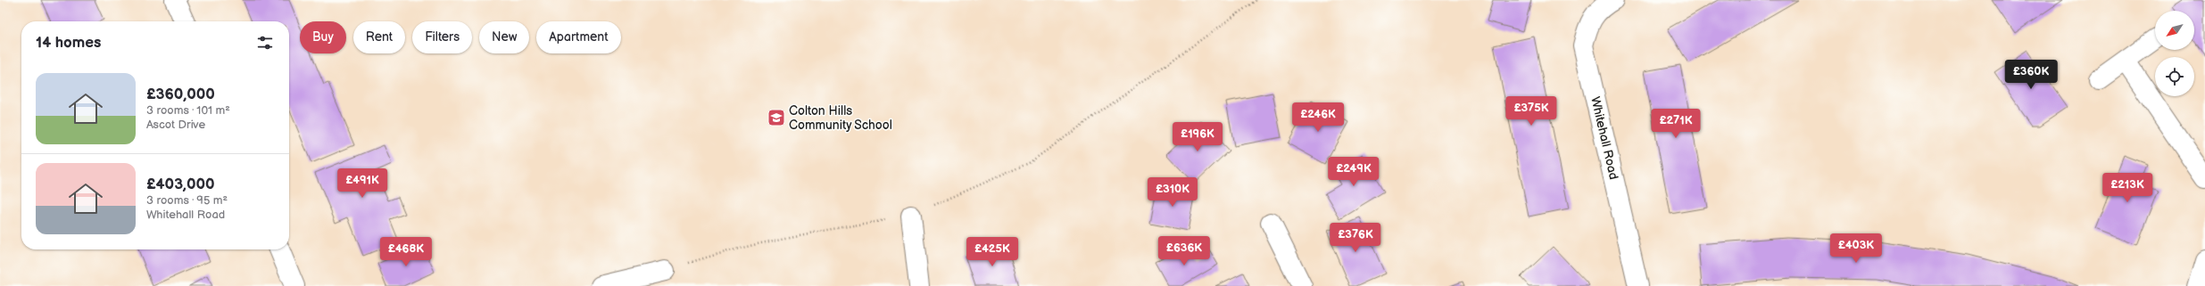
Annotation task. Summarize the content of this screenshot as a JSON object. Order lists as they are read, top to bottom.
{
  "streets": {
    "street": ["Whitehall Road"]
  },
  "places": {
    "school or university": ["Colton Hills Community School"]
  },
  "north": "bottom left",
  "page": {
    "chip": [
      "Buy",
      "Rent",
      "Filters",
      "New",
      "Apartment"
    ],
    "heading": "14 homes",
    "price": [
      "£360K",
      "£375K",
      "£246K",
      "£271K",
      "£196K",
      "£249K",
      "£491K",
      "£213K",
      "£310K",
      "£376K",
      "£403K",
      "£636K",
      "£468K",
      "£425K"
    ],
    "list": [
      {
        "name": "£360,000",
        "note": "3 rooms · 101 m² · Ascot Drive"
      },
      {
        "name": "£403,000",
        "note": "3 rooms · 95 m² · Whitehall Road"
      }
    ]
  }
}
